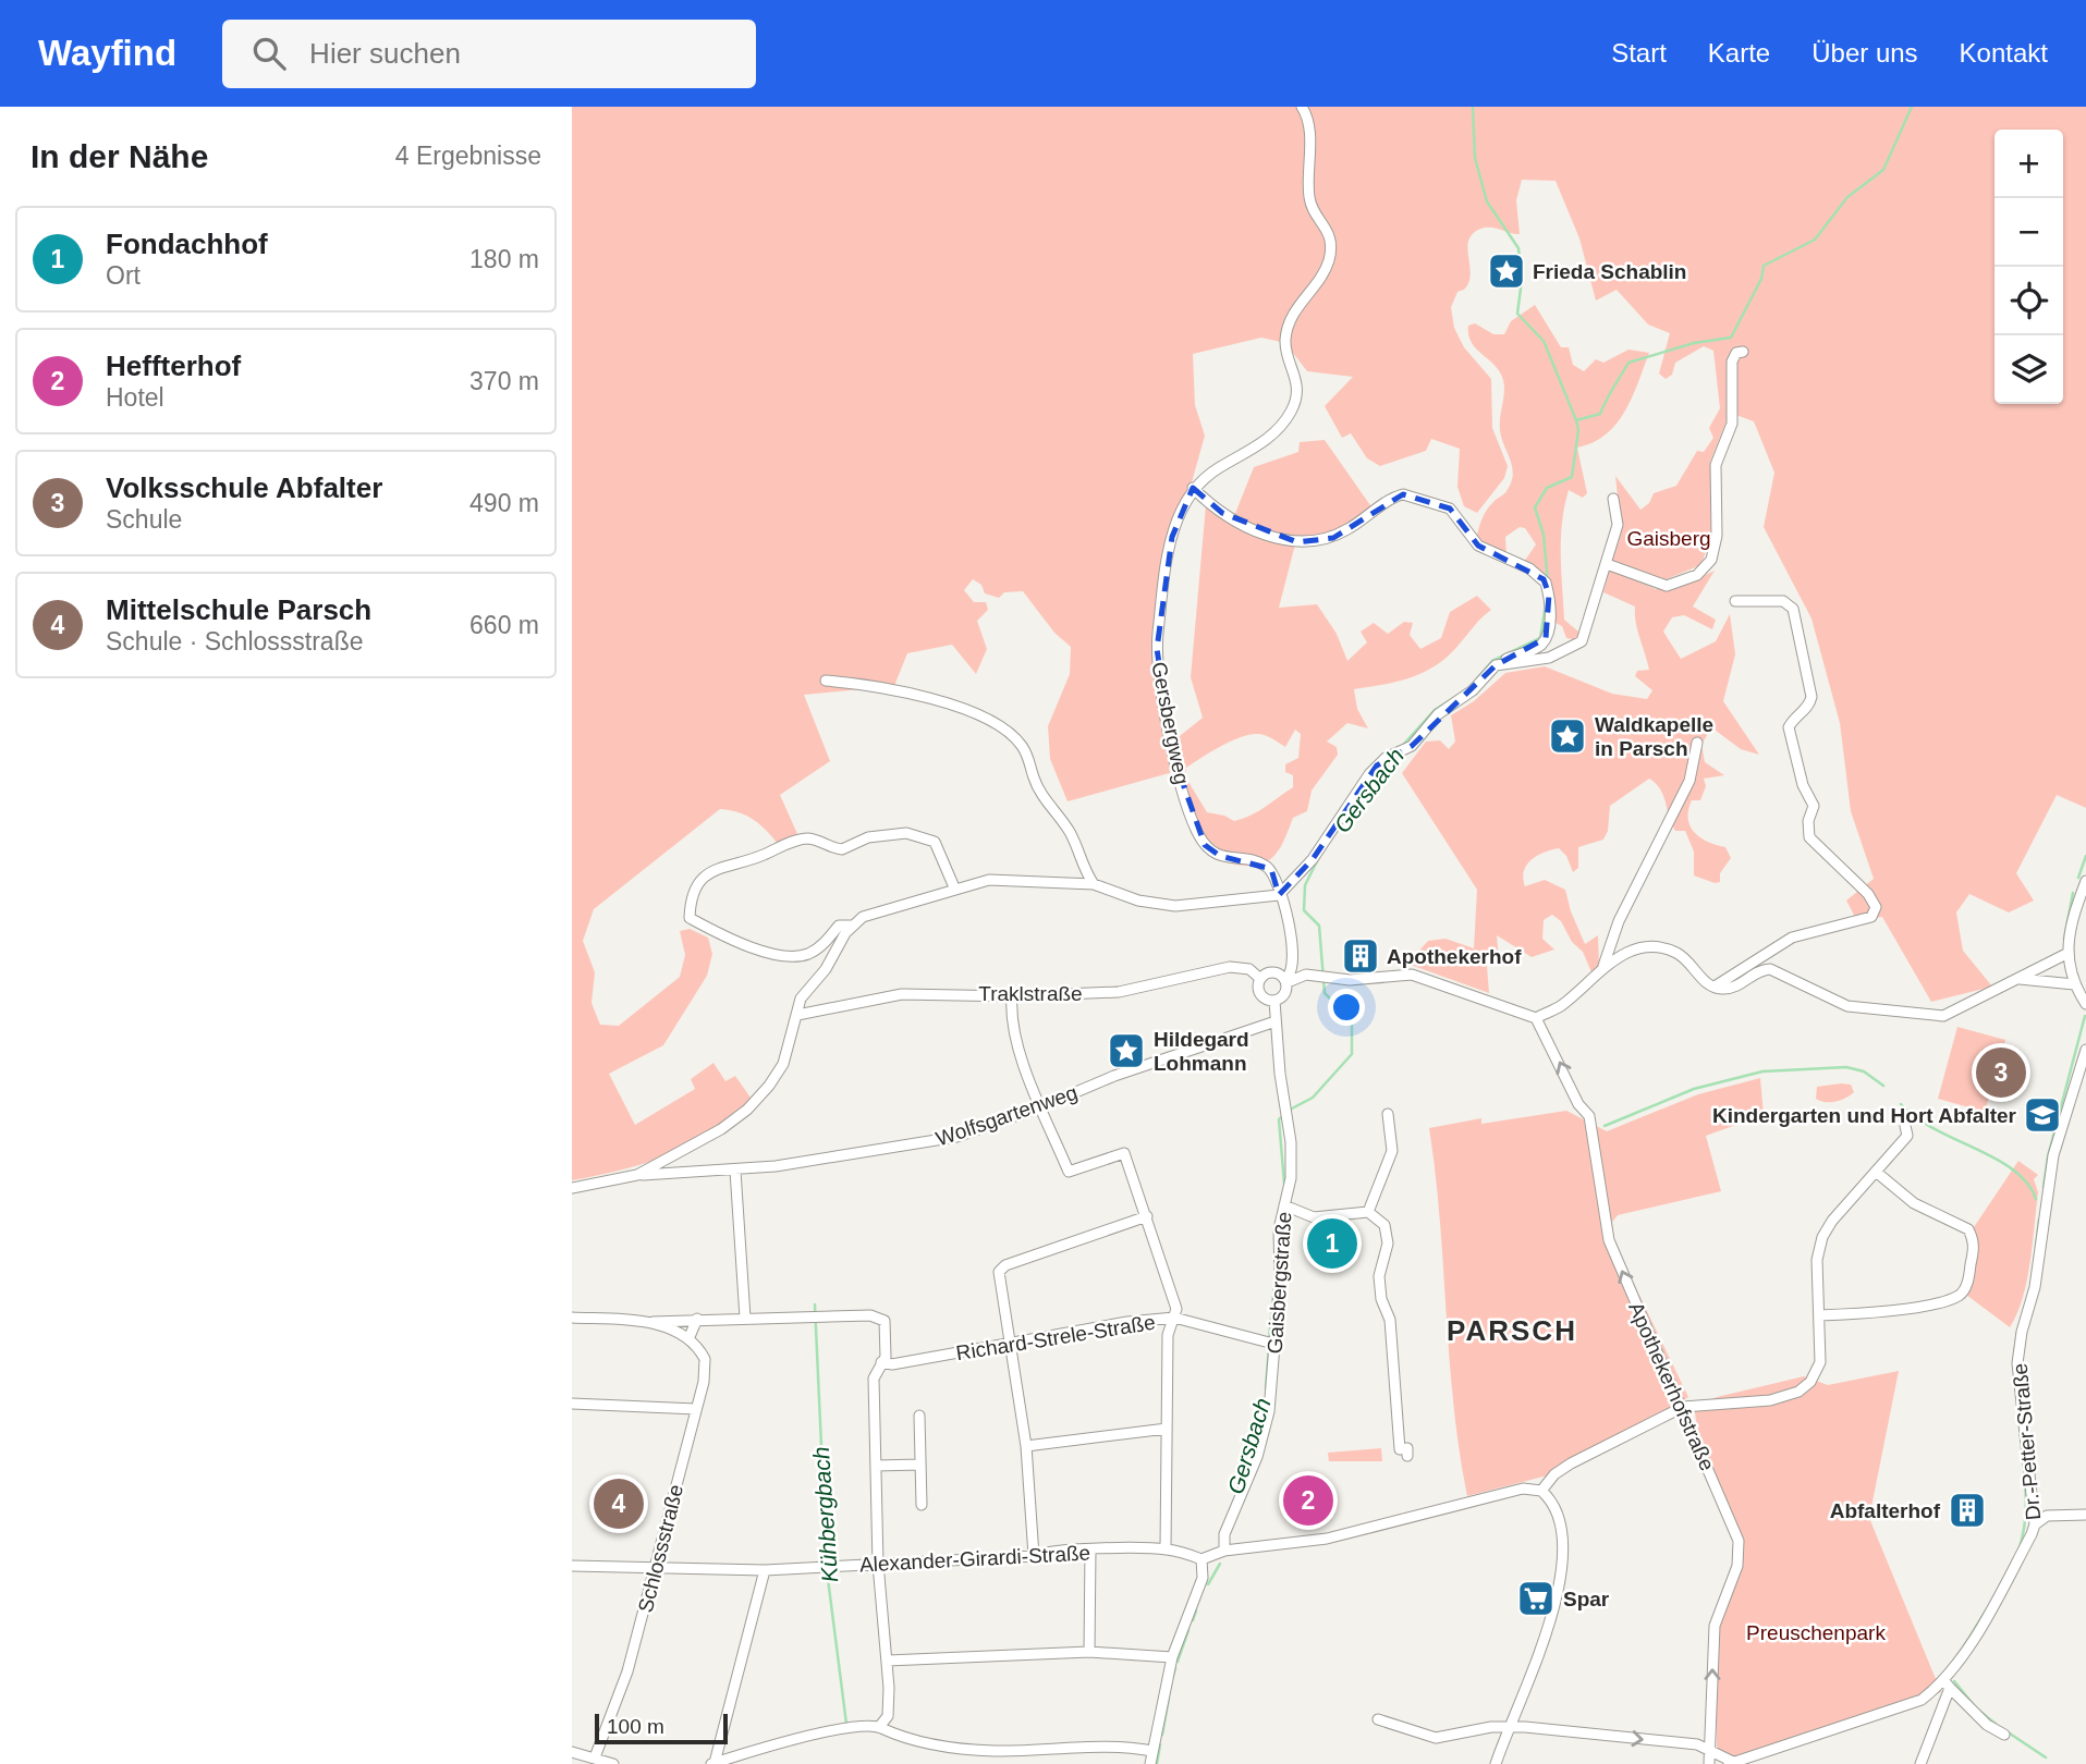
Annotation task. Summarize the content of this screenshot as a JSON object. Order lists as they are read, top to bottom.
{
  "streets": {
    "street": [
      "Gersbergweg",
      "Traklstraße",
      "Wolfsgartenweg",
      "Gaisbergstraße",
      "Richard-Strele-Straße",
      "Apothekerhofstraße",
      "Dr.-Petter-Straße",
      "Schlossstraße",
      "Alexander-Girardi-Straße"
    ]
  },
  "crossings": [
    ["Traklstraße", "Gaisbergstraße"],
    ["Wolfsgartenweg", "Gaisbergstraße"],
    ["Gaisbergstraße", "Richard-Strele-Straße"],
    ["Apothekerhofstraße", "Dr.-Petter-Straße"],
    ["Schlossstraße", "Alexander-Girardi-Straße"]
  ],
  "one_way": ["Apothekerhofstraße"],
  "districts": ["PARSCH"],
  "water": ["Gersbach", "Kühbergbach"],
  "parks": ["Gaisberg", "Preuschenpark"],
  "places": {
    "place": ["Frieda Schablin", "Waldkapelle in Parsch", "Hildegard Lohmann"],
    "building": ["Apothekerhof", "Abfalterhof"],
    "school or university": ["Kindergarten und Hort Abfalter"],
    "supermarket": ["Spar"]
  },
  "scale_bar": "100 m",
  "page": {
    "header": "Wayfind",
    "search": "Hier suchen",
    "nav": [
      "Start",
      "Karte",
      "Über uns",
      "Kontakt"
    ],
    "heading": ["In der Nähe", "4 Ergebnisse"],
    "map_buttons": ["+", "−"],
    "list": [
      {
        "mark": "1",
        "name": "Fondachhof",
        "note": "Ort",
        "value": "180 m"
      },
      {
        "mark": "2",
        "name": "Heffterhof",
        "note": "Hotel",
        "value": "370 m"
      },
      {
        "mark": "3",
        "name": "Volksschule Abfalter",
        "note": "Schule",
        "value": "490 m"
      },
      {
        "mark": "4",
        "name": "Mittelschule Parsch",
        "note": "Schule · Schlossstraße",
        "value": "660 m"
      }
    ],
    "pins": [
      "3",
      "1",
      "2",
      "4"
    ],
    "scale": "100 m"
  }
}
